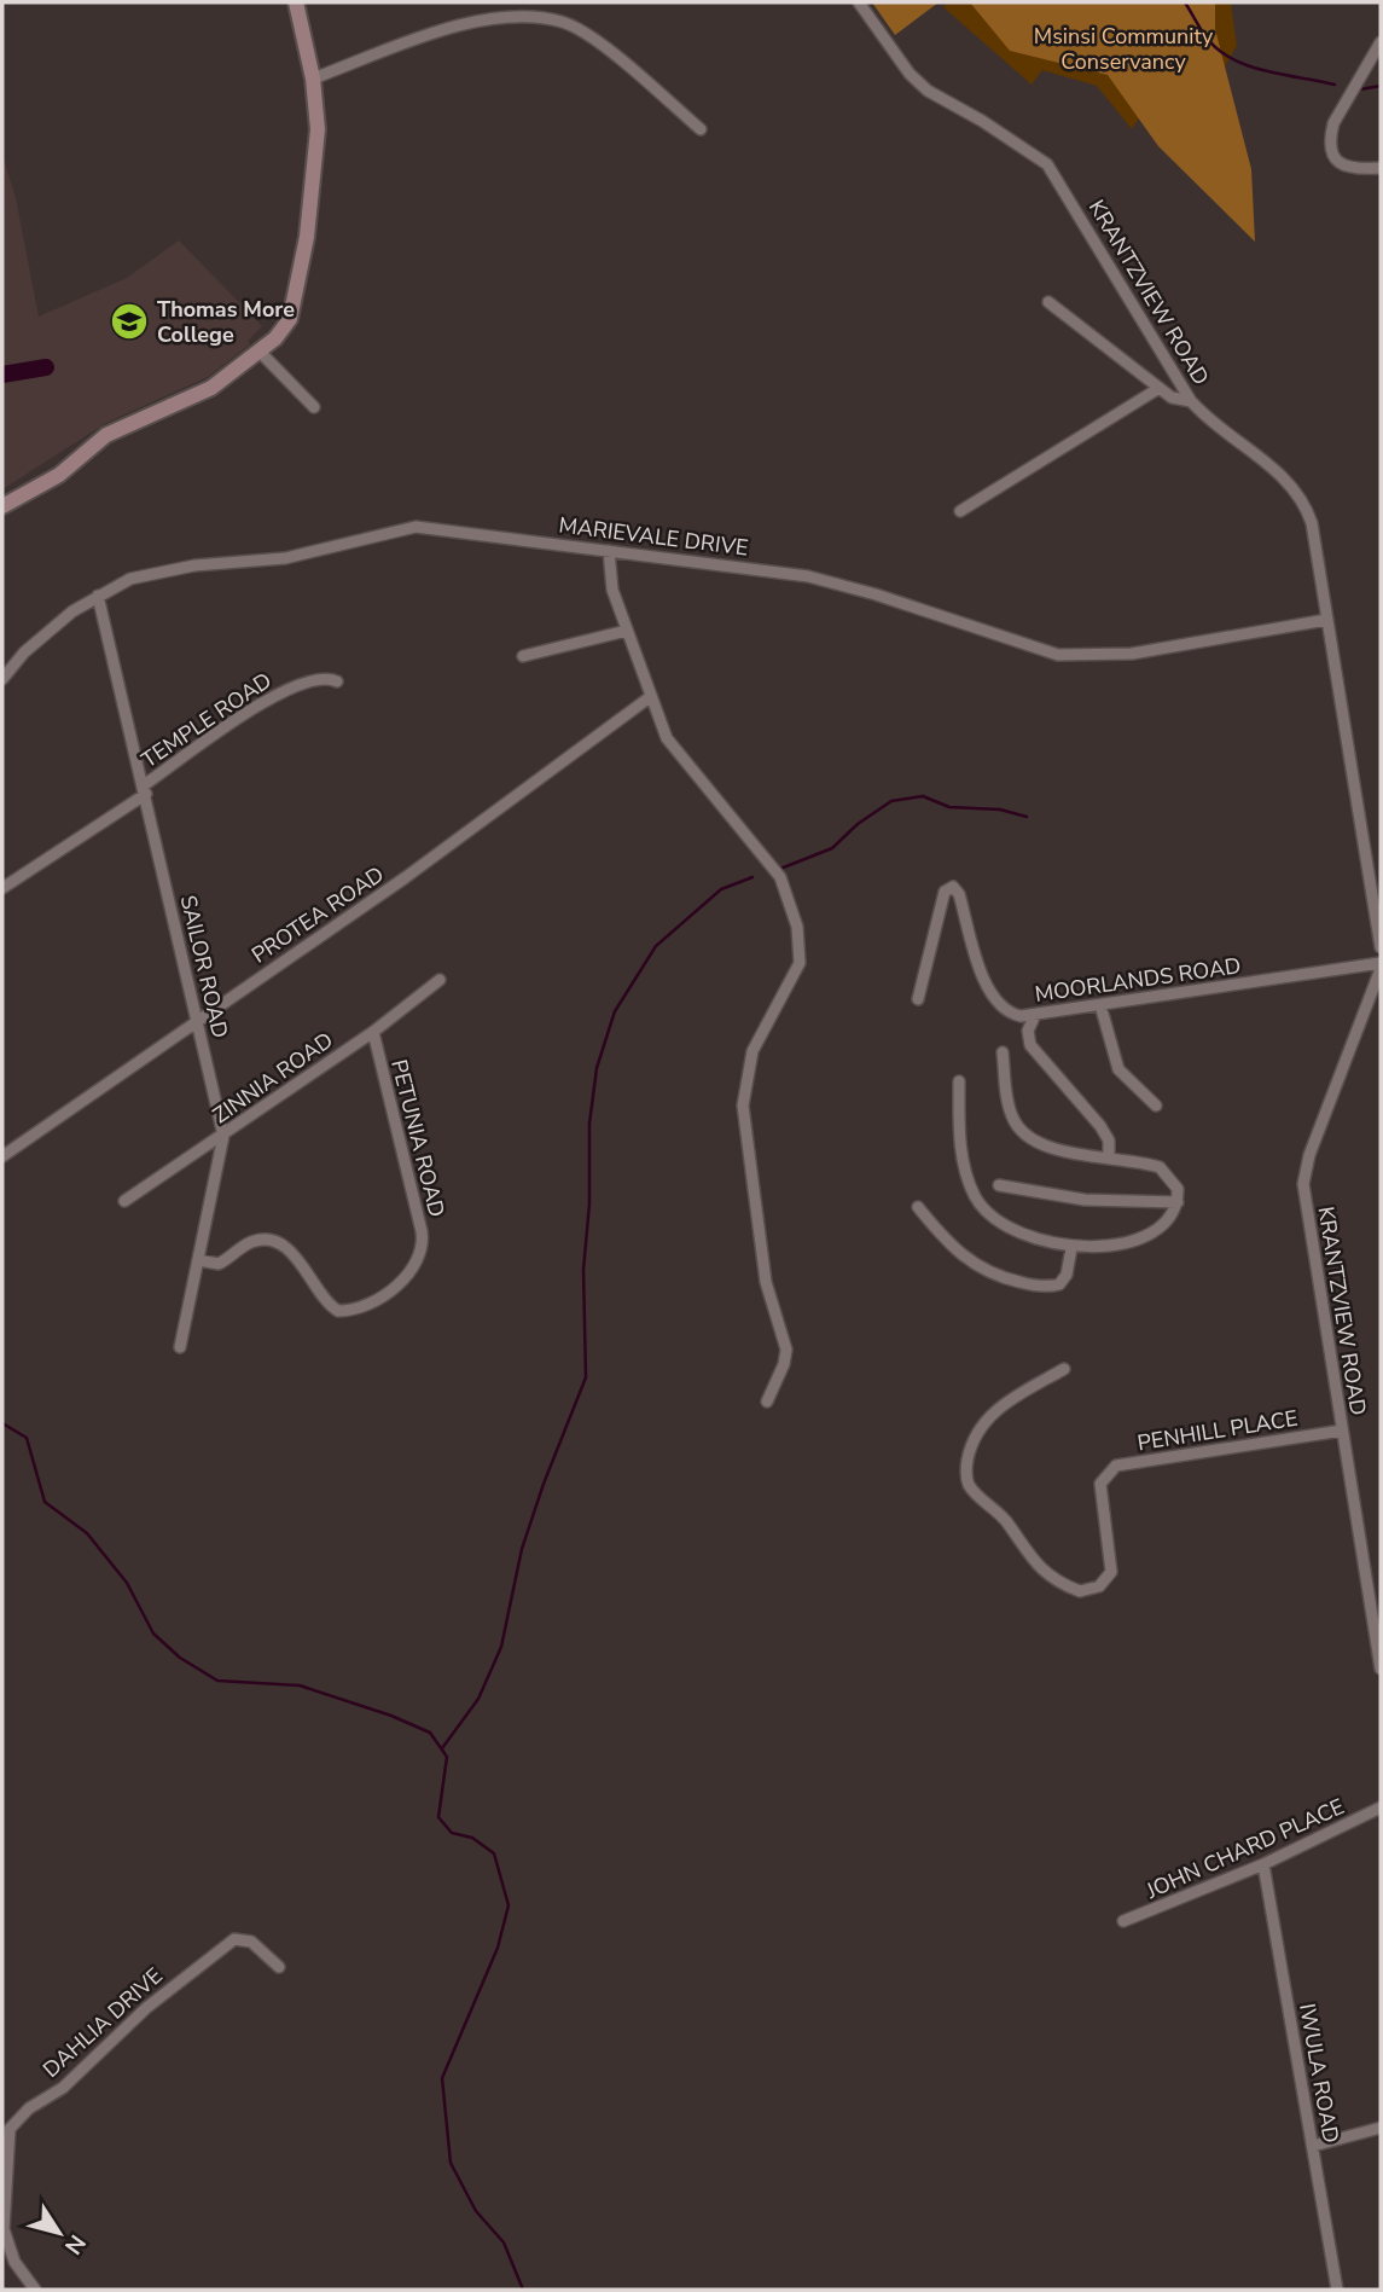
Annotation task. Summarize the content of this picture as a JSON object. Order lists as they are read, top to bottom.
{
  "streets": {
    "street": [
      "KRANTZVIEW ROAD",
      "MARIEVALE DRIVE",
      "TEMPLE ROAD",
      "PROTEA ROAD",
      "SAILOR ROAD",
      "MOORLANDS ROAD",
      "ZINNIA ROAD",
      "PETUNIA ROAD",
      "PENHILL PLACE",
      "JOHN CHARD PLACE",
      "DAHLIA DRIVE",
      "IWULA ROAD"
    ]
  },
  "crossings": [
    ["KRANTZVIEW ROAD", "MARIEVALE DRIVE"],
    ["KRANTZVIEW ROAD", "MOORLANDS ROAD"],
    ["KRANTZVIEW ROAD", "PENHILL PLACE"],
    ["MARIEVALE DRIVE", "SAILOR ROAD"],
    ["TEMPLE ROAD", "SAILOR ROAD"],
    ["PROTEA ROAD", "SAILOR ROAD"],
    ["SAILOR ROAD", "ZINNIA ROAD"],
    ["SAILOR ROAD", "PETUNIA ROAD"],
    ["ZINNIA ROAD", "PETUNIA ROAD"],
    ["JOHN CHARD PLACE", "IWULA ROAD"]
  ],
  "parks": ["Msinsi Community Conservancy"],
  "places": {
    "school or university": ["Thomas More College"]
  },
  "north": "bottom right"
}
